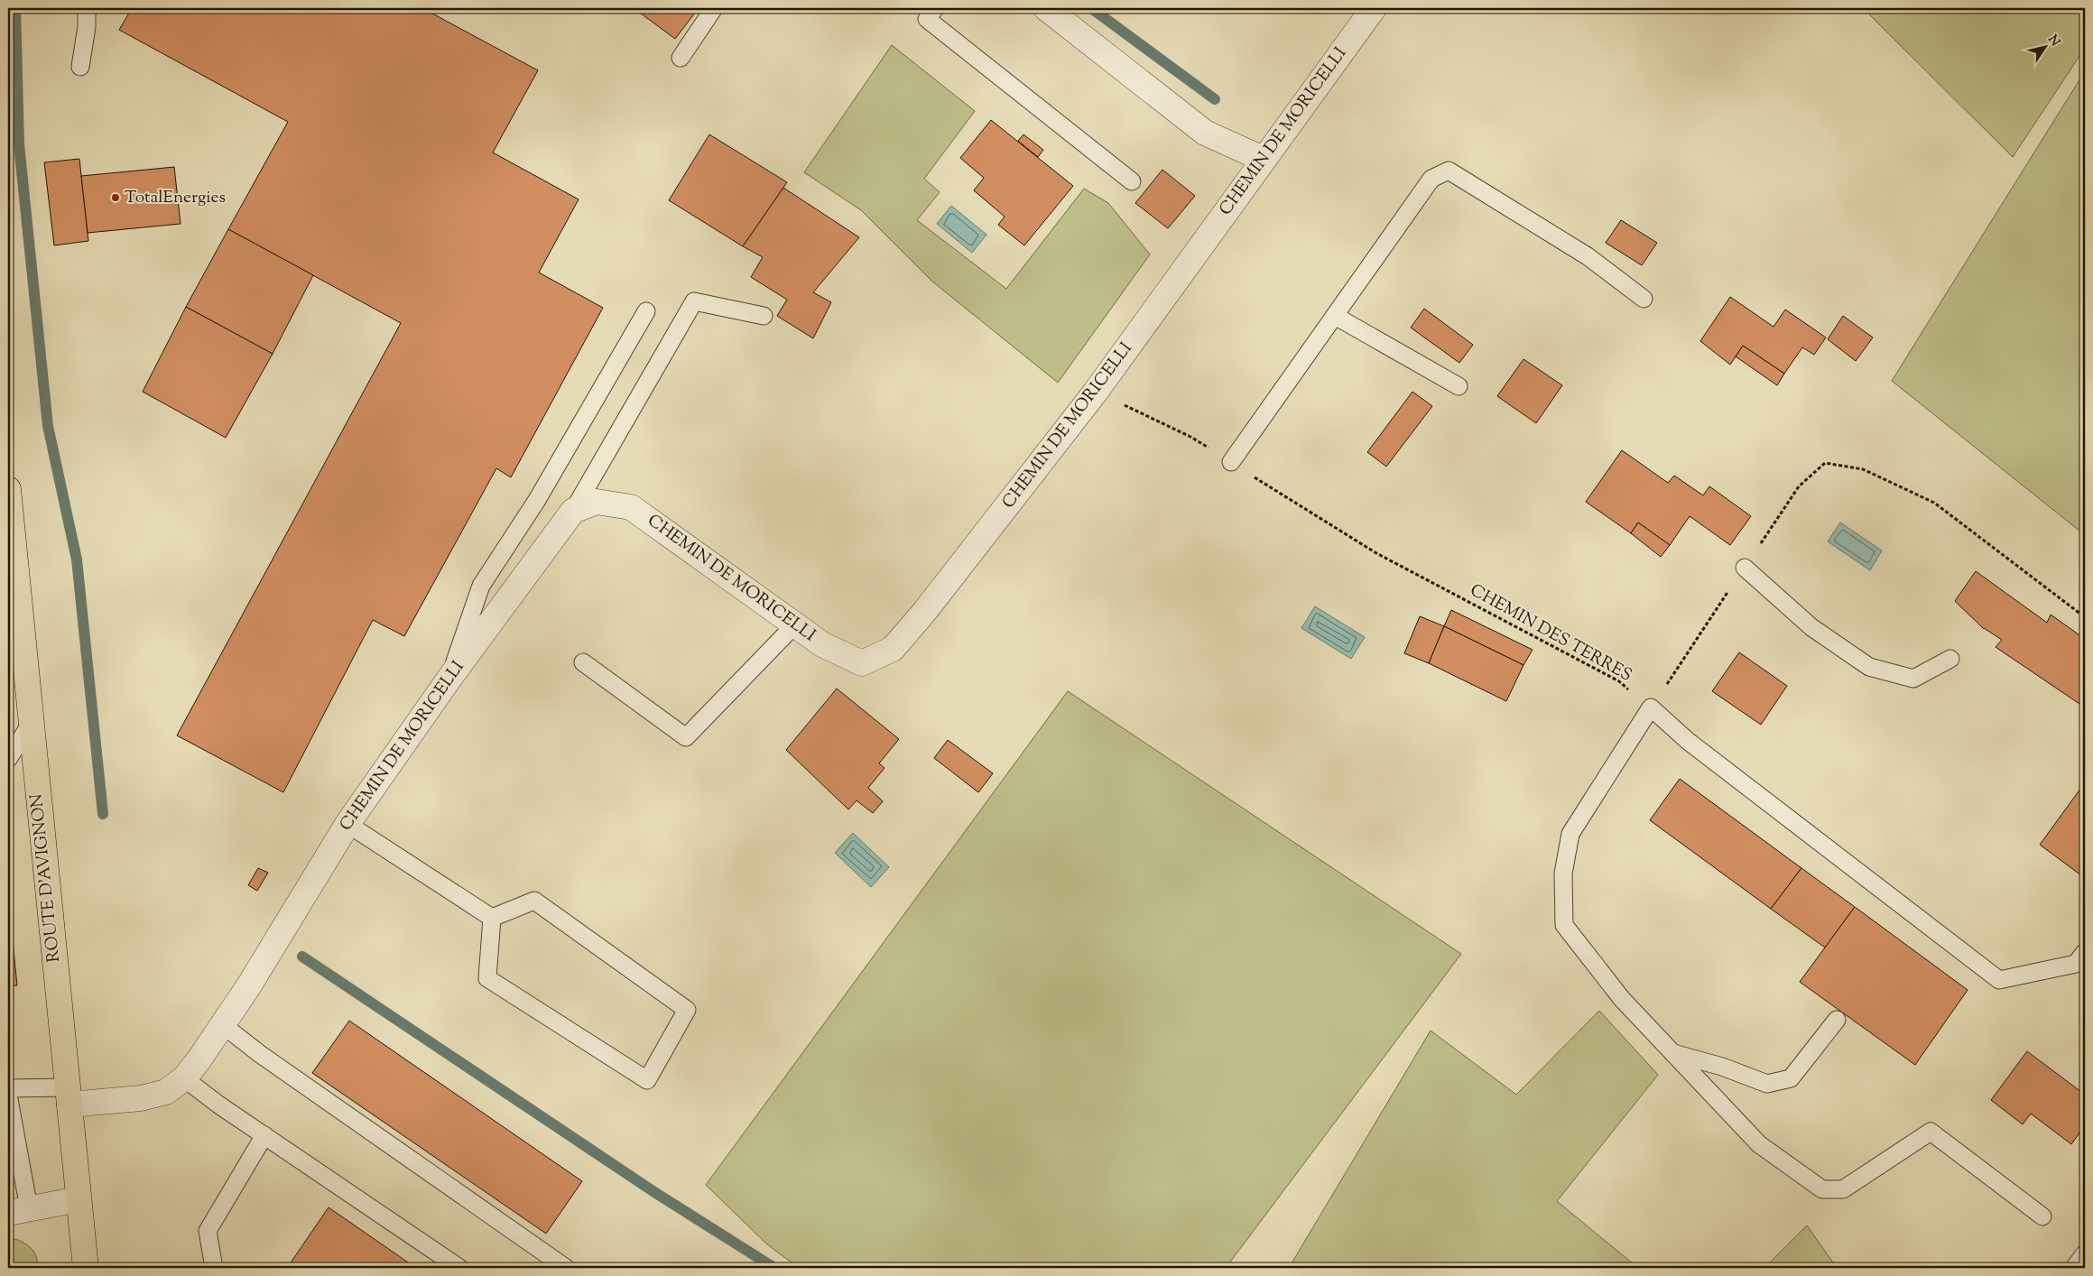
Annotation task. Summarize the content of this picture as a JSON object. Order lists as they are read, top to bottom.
{
  "streets": {
    "main road": ["ROUTE D'AVIGNON"],
    "street": ["CHEMIN DE MORICELLI"],
    "path": ["CHEMIN DES TERRES"]
  },
  "crossings": [
    ["CHEMIN DE MORICELLI", "CHEMIN DES TERRES"],
    ["CHEMIN DE MORICELLI", "ROUTE D'AVIGNON"]
  ],
  "places": ["TotalEnergies"],
  "north": "top right"
}
